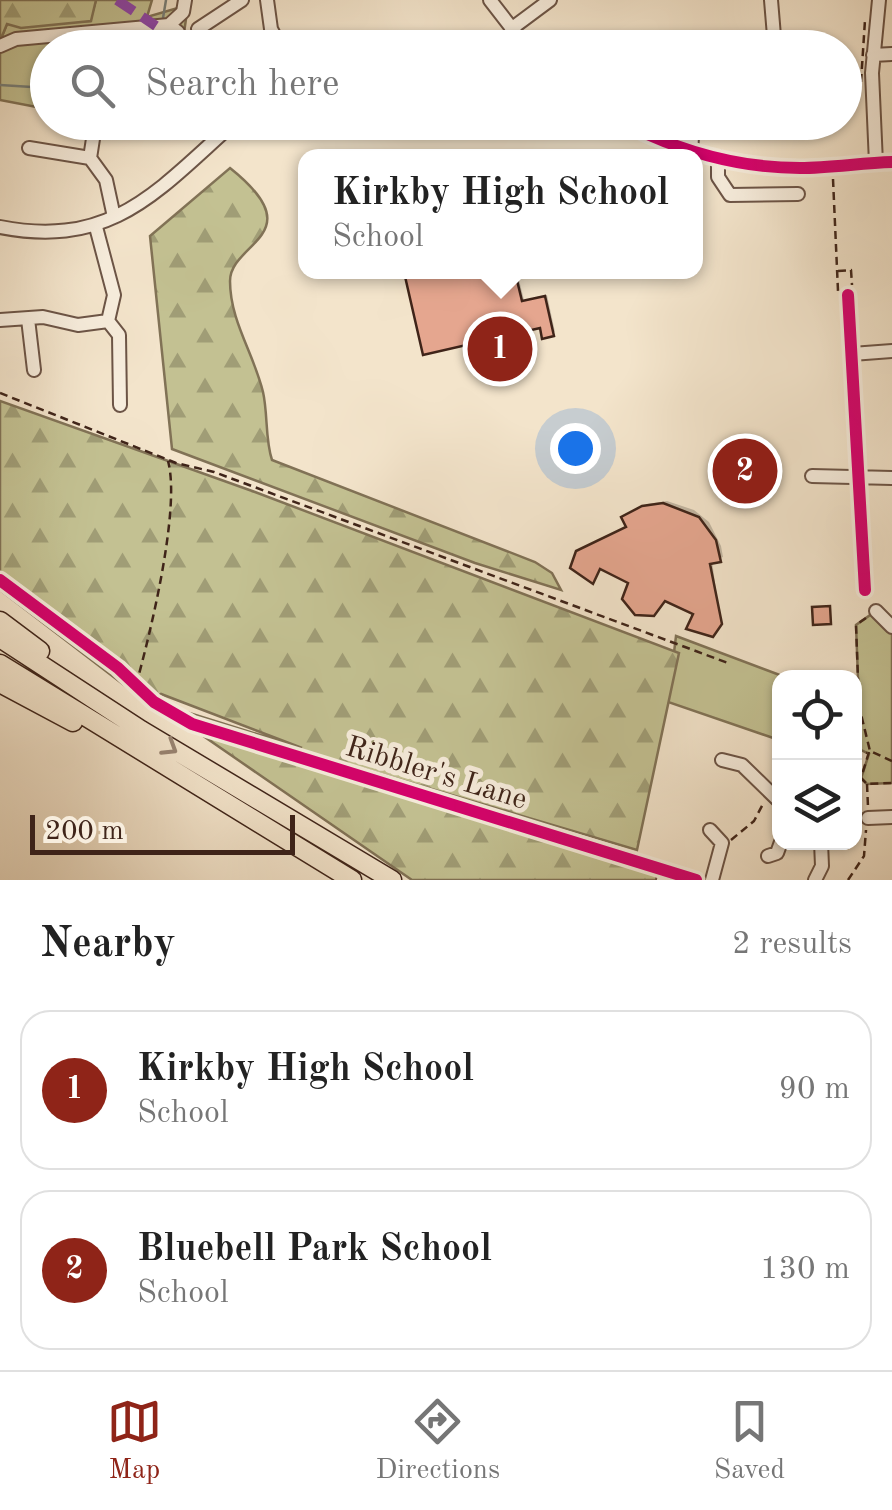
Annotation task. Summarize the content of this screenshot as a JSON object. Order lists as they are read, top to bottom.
{
  "streets": {
    "cycle path": ["Ribbler's Lane"]
  },
  "scale_bar": "200 m",
  "page": {
    "search": "Search here",
    "popup": ["Kirkby High School", "School"],
    "pins": ["1", "2"],
    "scale": "200 m",
    "heading": ["Nearby", "2 results"],
    "list": [
      {
        "mark": "1",
        "name": "Kirkby High School",
        "note": "School",
        "value": "90 m"
      },
      {
        "mark": "2",
        "name": "Bluebell Park School",
        "note": "School",
        "value": "130 m"
      }
    ],
    "nav": ["Map", "Directions", "Saved"]
  }
}
